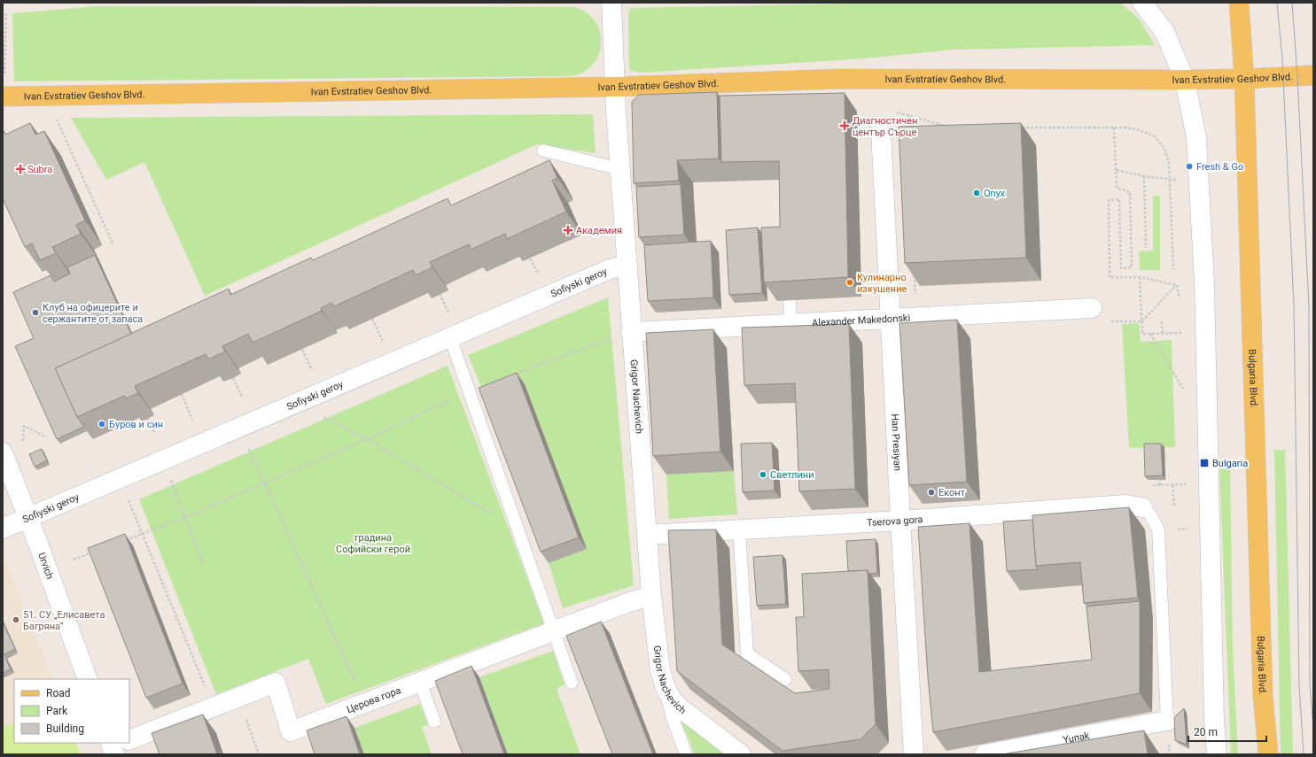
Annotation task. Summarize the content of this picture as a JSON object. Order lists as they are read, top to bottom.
{
  "streets": {
    "main road": ["Ivan Evstratiev Geshov Blvd.", "Bulgaria Blvd."],
    "street": [
      "Sofiyski geroy",
      "Alexander Makedonski",
      "Grigor Nachevich",
      "Han Presiyan",
      "Tserova gora",
      "Urvich",
      "Церова гора",
      "Yunak"
    ]
  },
  "crossings": [
    ["Ivan Evstratiev Geshov Blvd.", "Bulgaria Blvd."],
    ["Ivan Evstratiev Geshov Blvd.", "Grigor Nachevich"],
    ["Sofiyski geroy", "Grigor Nachevich"],
    ["Sofiyski geroy", "Urvich"],
    ["Alexander Makedonski", "Grigor Nachevich"],
    ["Alexander Makedonski", "Han Presiyan"],
    ["Grigor Nachevich", "Tserova gora"],
    ["Grigor Nachevich", "Церова гора"],
    ["Han Presiyan", "Tserova gora"]
  ],
  "parks": ["градина Софийски герой"],
  "places": {
    "health": ["Диагностичен център Сърце", "Subra", "Академия"],
    "other": [
      "Fresh & Go",
      "Onyx",
      "Кулинарно изкушение",
      "Клуб на офицерите и сержантите от запаса",
      "Буров и син",
      "Светлини",
      "Еконт",
      "51. СУ „Елисавета Багряна“"
    ],
    "transit": ["Bulgaria"]
  },
  "legend": ["Road", "Park", "Building"],
  "scale_bar": "20 m"
}
